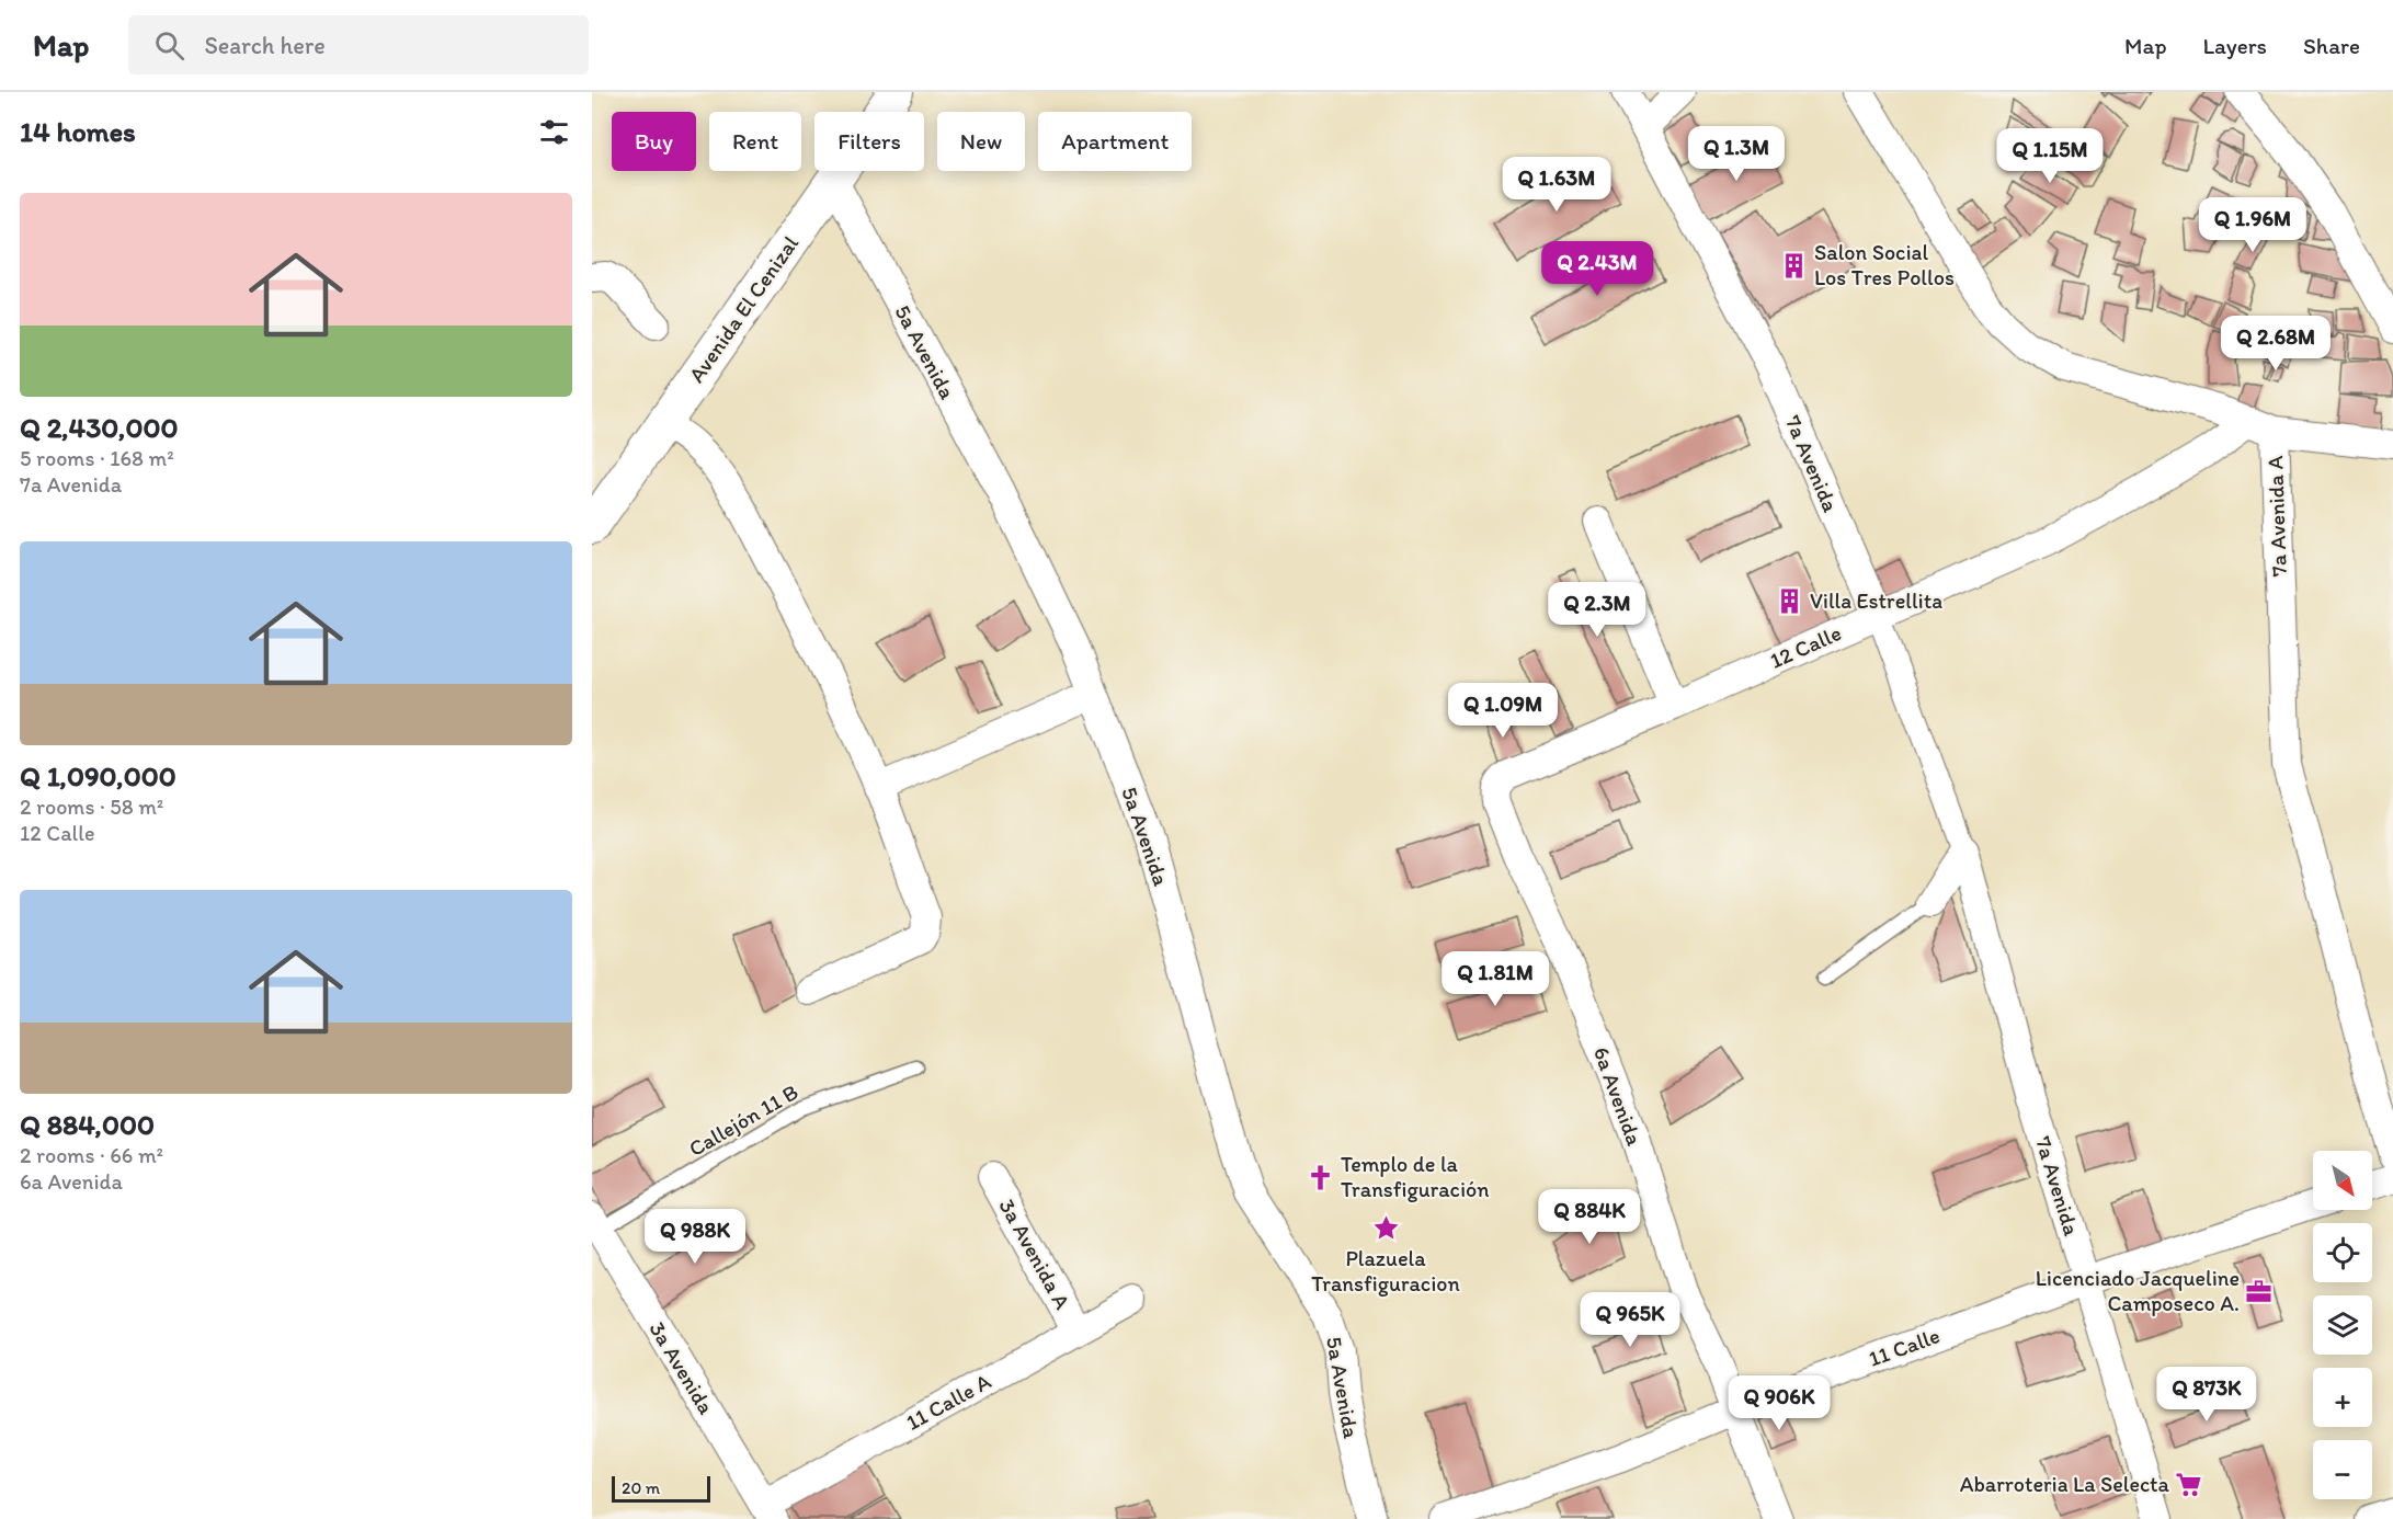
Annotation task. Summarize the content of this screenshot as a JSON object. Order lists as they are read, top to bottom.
{
  "streets": {
    "street": [
      "Avenida El Cenizal",
      "5a Avenida",
      "7a Avenida",
      "7a Avenida A",
      "12 Calle",
      "6a Avenida",
      "3a Avenida A",
      "11 Calle",
      "3a Avenida",
      "11 Calle A"
    ],
    "lane": ["Callejón 11 B"]
  },
  "crossings": [
    ["Avenida El Cenizal", "5a Avenida"],
    ["7a Avenida", "12 Calle"],
    ["7a Avenida", "11 Calle"],
    ["7a Avenida A", "12 Calle"],
    ["12 Calle", "6a Avenida"],
    ["6a Avenida", "11 Calle"],
    ["Callejón 11 B", "3a Avenida"],
    ["3a Avenida A", "11 Calle A"],
    ["3a Avenida", "11 Calle A"]
  ],
  "places": {
    "building": ["Salon Social Los Tres Pollos", "Villa Estrellita"],
    "church": ["Templo de la Transfiguración"],
    "place": ["Plazuela Transfiguracion"],
    "office": ["Licenciado Jacqueline Camposeco A."],
    "supermarket": ["Abarroteria La Selecta"]
  },
  "scale_bar": "20 m",
  "north": "bottom right",
  "page": {
    "header": "Map",
    "search": "Search here",
    "nav": ["Map", "Layers", "Share"],
    "heading": "14 homes",
    "chip": [
      "Buy",
      "Rent",
      "Filters",
      "New",
      "Apartment"
    ],
    "price": [
      "Q 1.3M",
      "Q 1.15M",
      "Q 1.63M",
      "Q 1.96M",
      "Q 2.43M",
      "Q 2.68M",
      "Q 2.3M",
      "Q 1.09M",
      "Q 1.81M",
      "Q 884K",
      "Q 988K",
      "Q 965K",
      "Q 873K",
      "Q 906K"
    ],
    "list": [
      {
        "name": "Q 2,430,000",
        "note": "5 rooms · 168 m² · 7a Avenida"
      },
      {
        "name": "Q 1,090,000",
        "note": "2 rooms · 58 m² · 12 Calle"
      },
      {
        "name": "Q 884,000",
        "note": "2 rooms · 66 m² · 6a Avenida"
      }
    ],
    "map_buttons": ["+", "−"],
    "scale": "20 m"
  }
}
